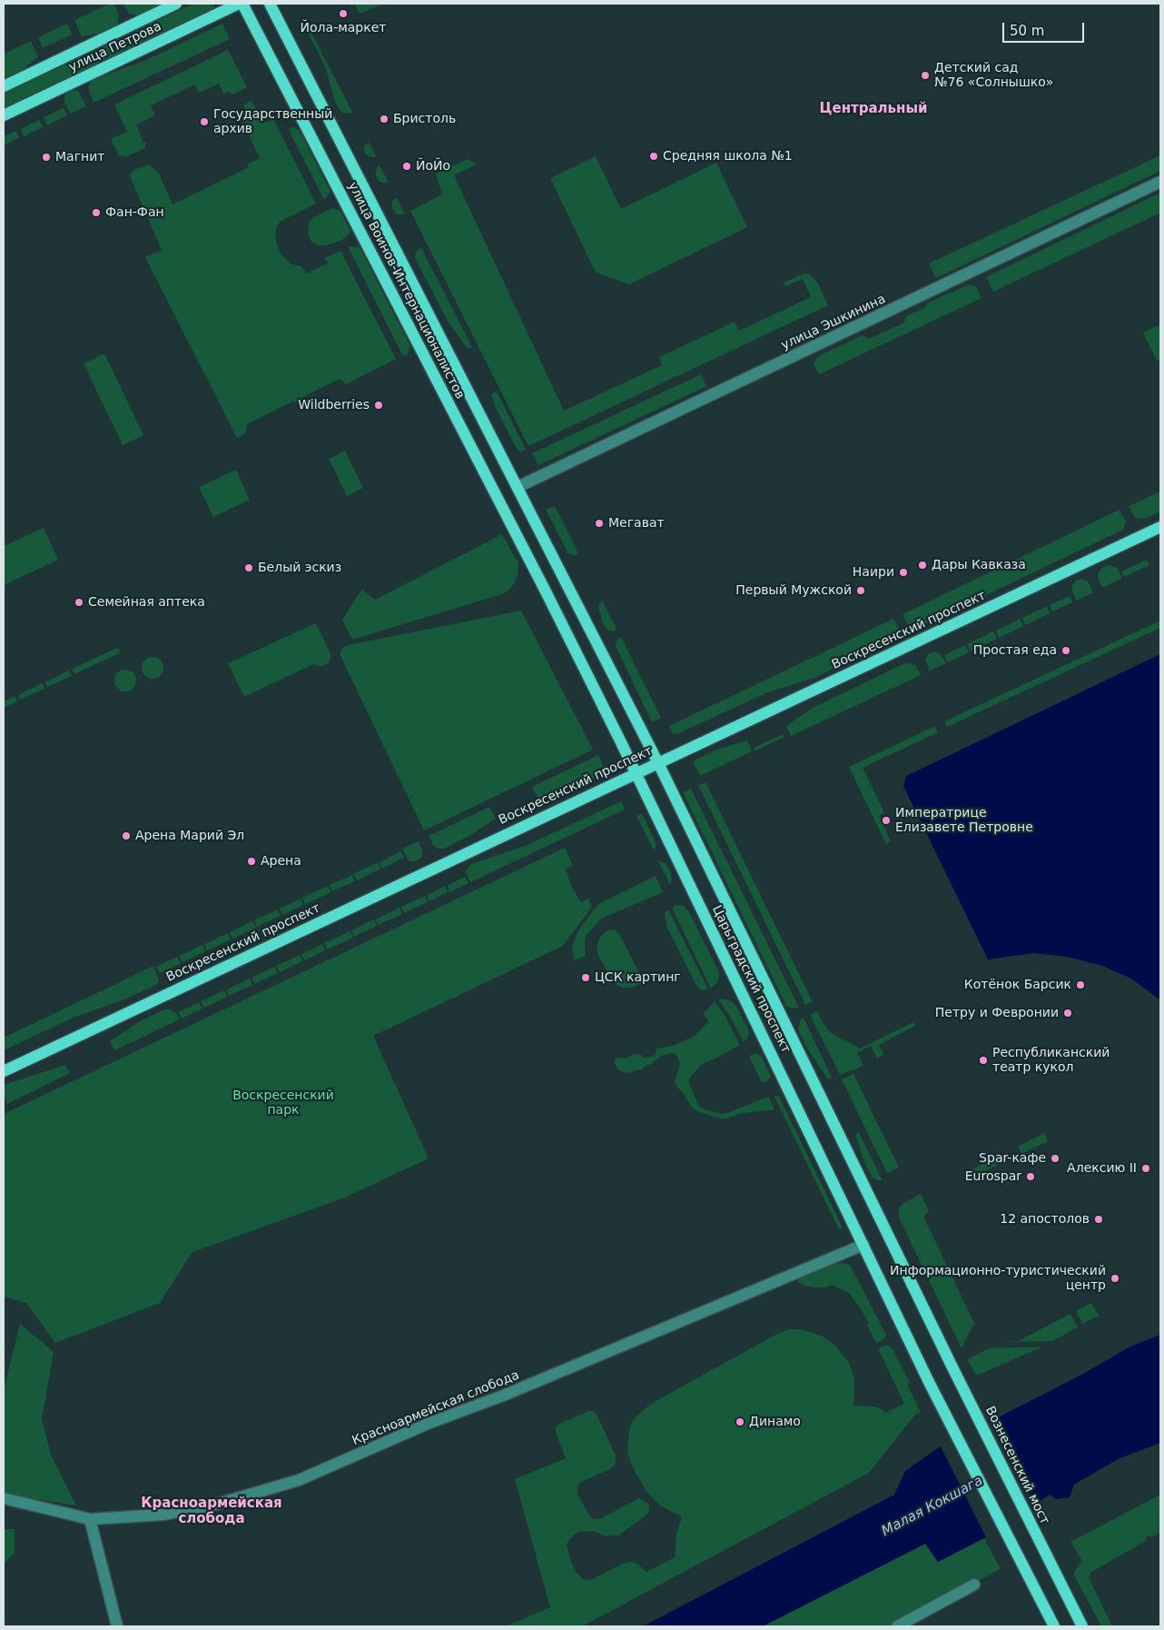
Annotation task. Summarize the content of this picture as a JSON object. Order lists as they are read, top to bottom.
{
  "streets": {
    "main road": [
      "улица Петрова",
      "улица Воинов-Интернационалистов",
      "Воскресенский проспект",
      "Царьградский проспект",
      "Вознесенский мост"
    ],
    "street": ["улица Эшкинина", "Красноармейская слобода"]
  },
  "crossings": [
    ["улица Воинов-Интернационалистов", "улица Эшкинина"],
    ["улица Воинов-Интернационалистов", "Царьградский проспект"],
    ["Воскресенский проспект", "Царьградский проспект"],
    ["Царьградский проспект", "Красноармейская слобода"],
    ["Царьградский проспект", "Вознесенский мост"]
  ],
  "districts": ["Центральный", "Красноармейская слобода"],
  "water": ["Малая Кокшага"],
  "parks": ["Воскресенский парк"],
  "places": [
    "Йола-маркет",
    "Детский сад №76 «Солнышко»",
    "Бристоль",
    "Государственный архив",
    "Средняя школа №1",
    "Магнит",
    "ЙоЙо",
    "Фан-Фан",
    "Wildberries",
    "Мегават",
    "Дары Кавказа",
    "Белый эскиз",
    "Наири",
    "Первый Мужской",
    "Семейная аптека",
    "Простая еда",
    "Императрице Елизавете Петровне",
    "Арена Марий Эл",
    "Арена",
    "ЦСК картинг",
    "Котёнок Барсик",
    "Петру и Февронии",
    "Республиканский театр кукол",
    "Spar-кафе",
    "Алексию II",
    "Eurospar",
    "12 апостолов",
    "Информационно-туристический центр",
    "Динамо"
  ],
  "scale_bar": "50 m"
}
